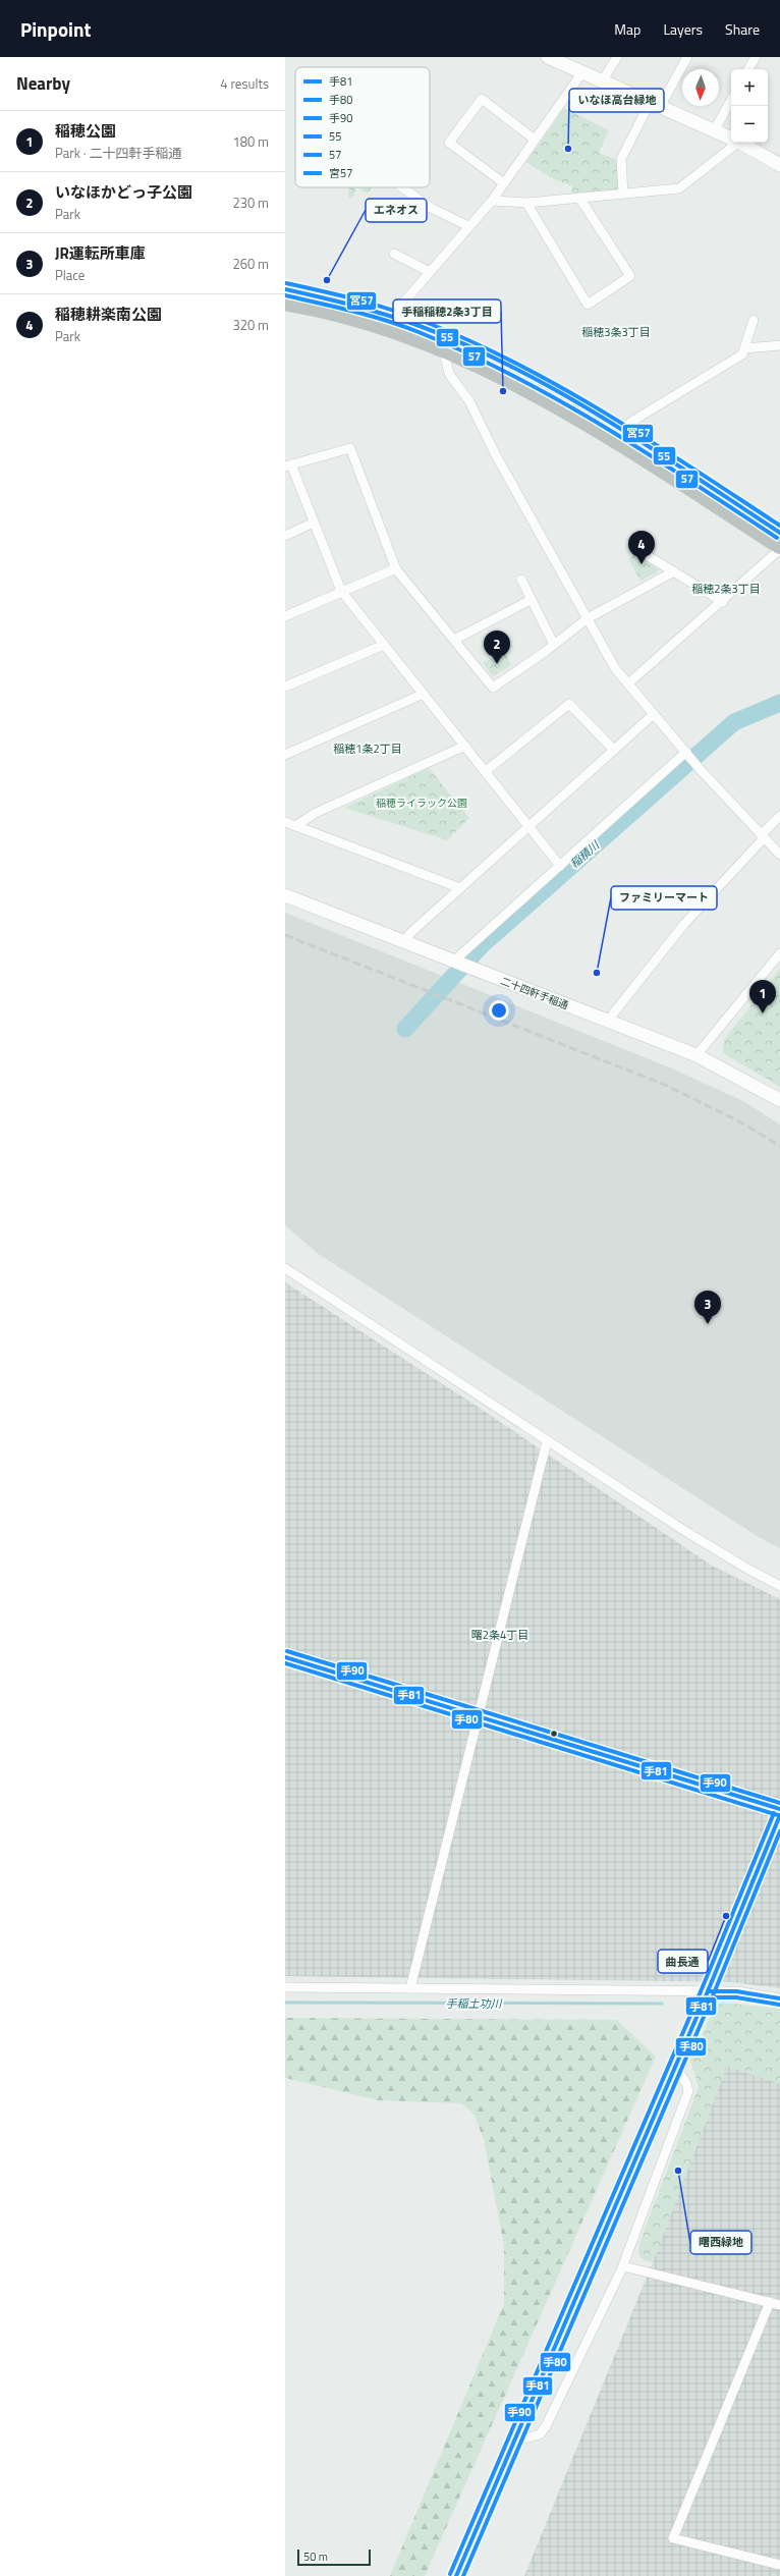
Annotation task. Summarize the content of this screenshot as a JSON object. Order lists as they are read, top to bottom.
{
  "streets": {
    "street": ["二十四軒手稲通"]
  },
  "districts": [
    "稲穂3条3丁目",
    "稲穂2条3丁目",
    "稲穂1条2丁目",
    "曙2条4丁目"
  ],
  "water": ["稲積川", "手稲土功川"],
  "parks": ["稲穂ライラック公園"],
  "places": [
    "いなほ高台緑地",
    "エネオス",
    "手稲稲穂2条3丁目",
    "ファミリーマート",
    "曲長通",
    "曙西緑地"
  ],
  "lines": [
    "transit line 宮57",
    "transit line 55",
    "transit line 57",
    "transit line 手90",
    "transit line 手81",
    "transit line 手80"
  ],
  "legend": [
    "手81",
    "手80",
    "手90",
    "55",
    "57",
    "宮57"
  ],
  "scale_bar": "50 m",
  "north": "bottom",
  "page": {
    "header": "Pinpoint",
    "nav": ["Map", "Layers", "Share"],
    "heading": ["Nearby", "4 results"],
    "map_buttons": ["+", "−"],
    "list": [
      {
        "mark": "1",
        "name": "稲穂公園",
        "note": "Park · 二十四軒手稲通",
        "value": "180 m"
      },
      {
        "mark": "2",
        "name": "いなほかどっ子公園",
        "note": "Park",
        "value": "230 m"
      },
      {
        "mark": "3",
        "name": "JR運転所車庫",
        "note": "Place",
        "value": "260 m"
      },
      {
        "mark": "4",
        "name": "稲穂耕楽南公園",
        "note": "Park",
        "value": "320 m"
      }
    ],
    "pins": [
      "4",
      "2",
      "1",
      "3"
    ],
    "scale": "50 m"
  }
}
